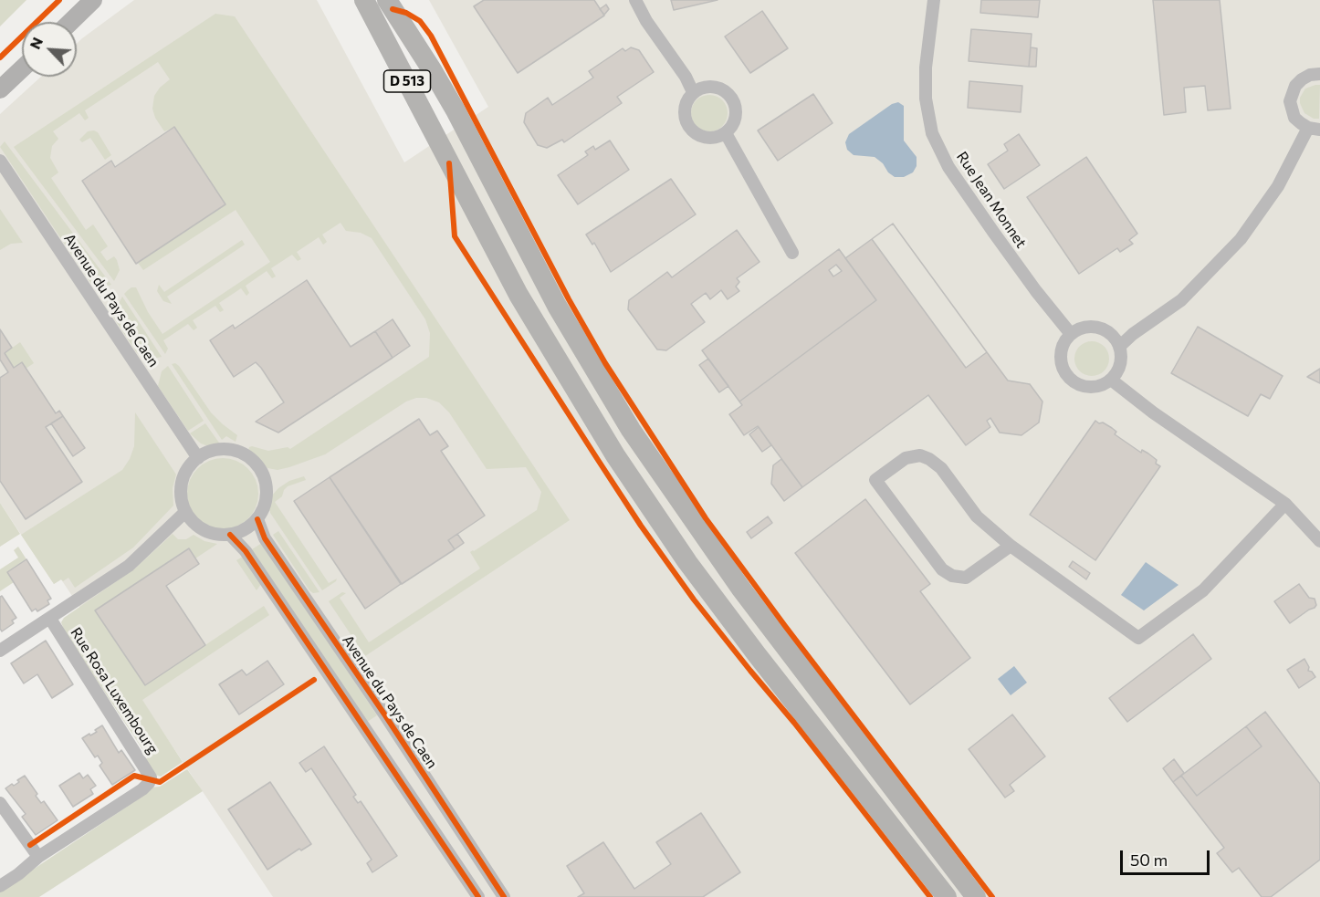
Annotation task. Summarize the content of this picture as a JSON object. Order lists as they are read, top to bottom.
{
  "streets": {
    "main road": ["D 513"],
    "street": ["Rue Jean Monnet", "Avenue du Pays de Caen", "Rue Rosa Luxembourg"]
  },
  "scale_bar": "50 m",
  "north": "top left"
}
